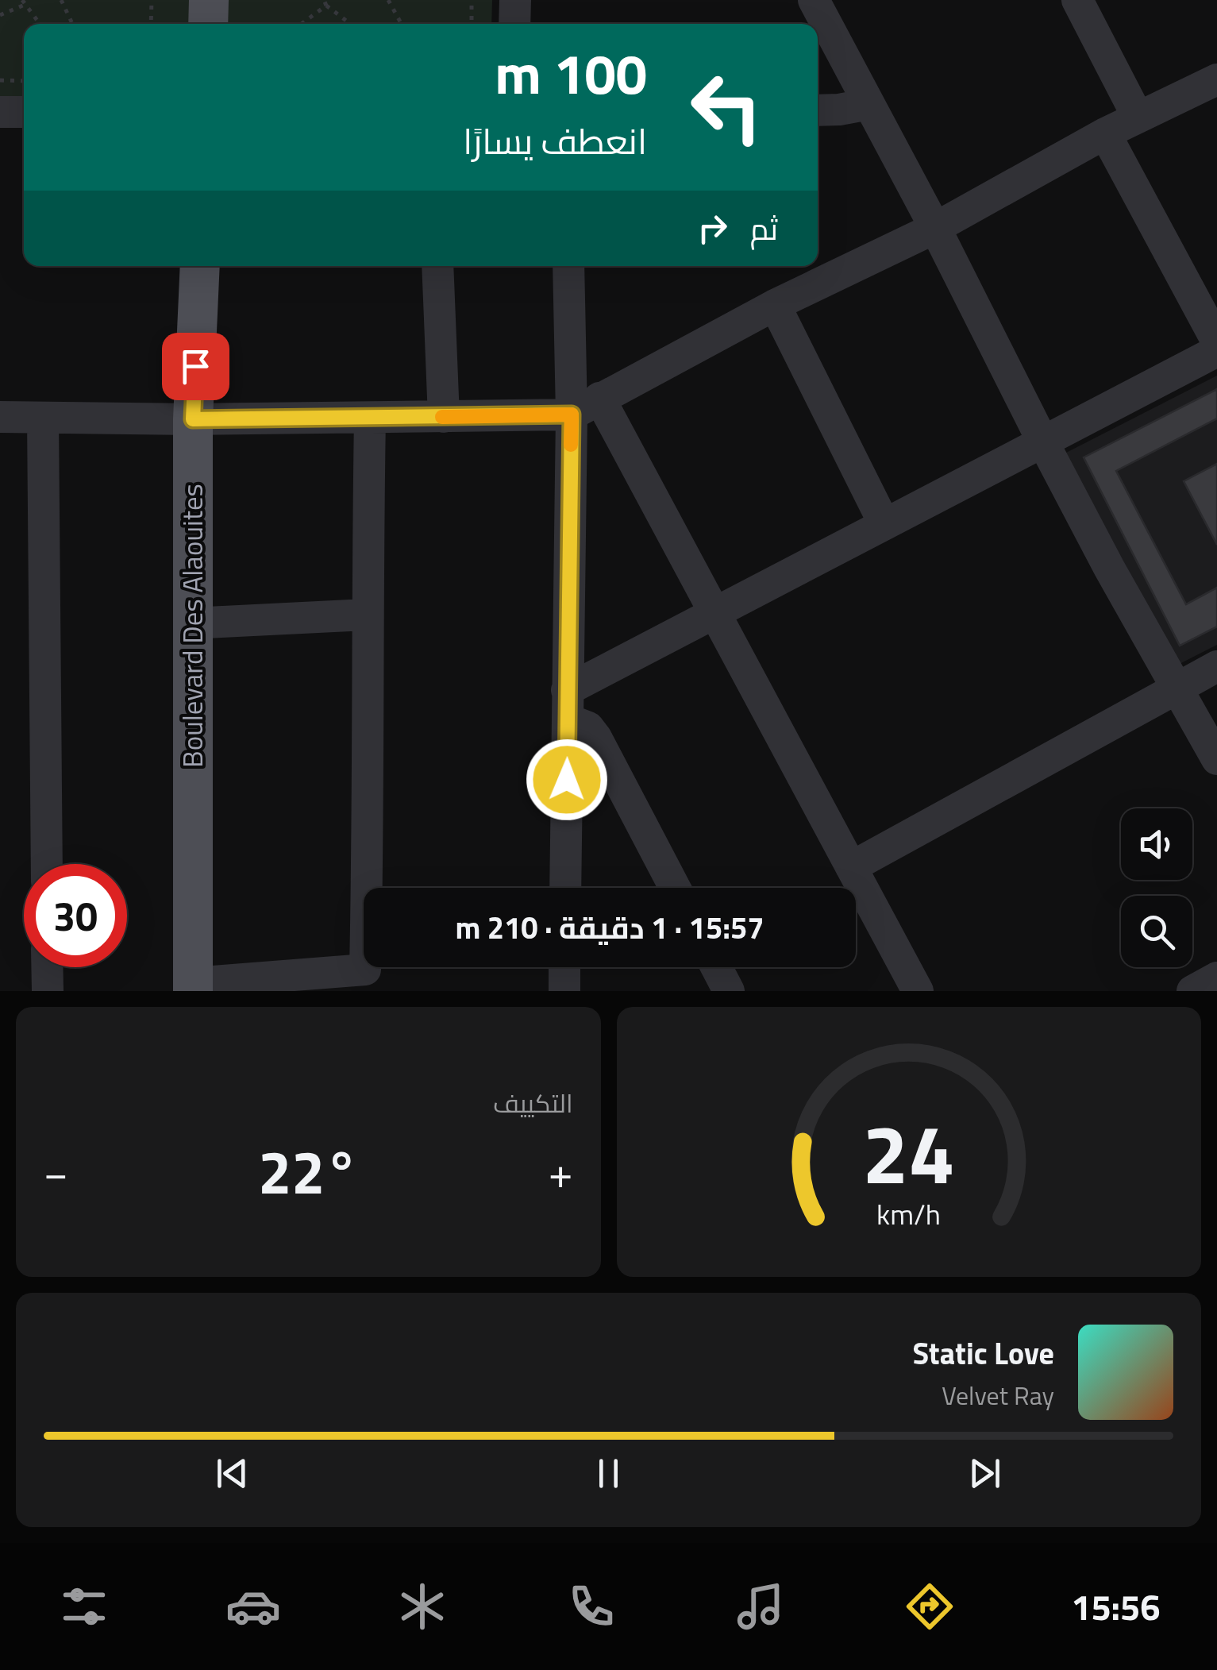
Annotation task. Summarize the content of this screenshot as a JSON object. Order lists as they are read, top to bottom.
{
  "streets": {
    "main road": ["Boulevard Des Alaouites"]
  },
  "page": {
    "turn": ["100 m", "انعطف يسارًا"],
    "then": "ثم",
    "limit": "30",
    "trip": "15:57 · 1 دقيقة · 210 m",
    "tile": "التكييف",
    "heat": ["−", "22°", "+"],
    "song": ["Static Love", "Velvet Ray"],
    "tabs": "15:56",
    "gauge": ["24", "km/h"]
  }
}
